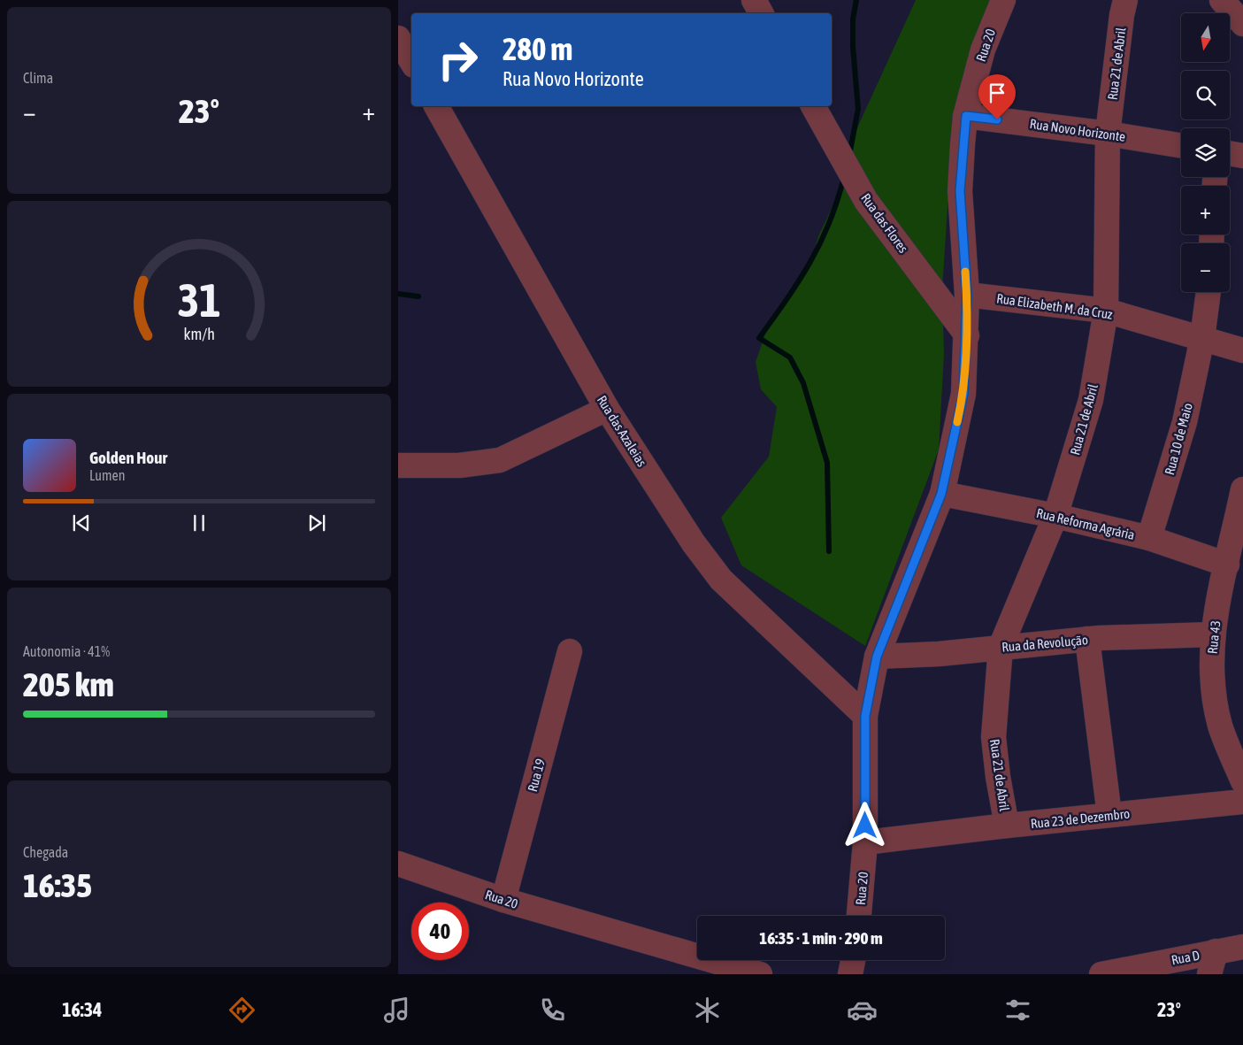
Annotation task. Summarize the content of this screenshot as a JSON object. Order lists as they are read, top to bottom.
{
  "streets": {
    "street": [
      "Rua 20",
      "Rua 21 de Abril",
      "Rua Novo Horizonte",
      "Rua das Flores",
      "Rua Elizabeth M. da Cruz",
      "Rua das Azaleias",
      "Rua 10 de Maio",
      "Rua Reforma Agrária",
      "Rua 43",
      "Rua da Revolução",
      "Rua 19",
      "Rua 23 de Dezembro",
      "Rua D"
    ]
  },
  "crossings": [
    ["Rua 20", "Rua Novo Horizonte"],
    ["Rua 20", "Rua das Flores"],
    ["Rua 20", "Rua Elizabeth M. da Cruz"],
    ["Rua 20", "Rua das Azaleias"],
    ["Rua 20", "Rua Reforma Agrária"],
    ["Rua 20", "Rua da Revolução"],
    ["Rua 20", "Rua 19"],
    ["Rua 20", "Rua 23 de Dezembro"],
    ["Rua 21 de Abril", "Rua Novo Horizonte"],
    ["Rua 21 de Abril", "Rua Elizabeth M. da Cruz"],
    ["Rua 21 de Abril", "Rua Reforma Agrária"],
    ["Rua 21 de Abril", "Rua da Revolução"],
    ["Rua 21 de Abril", "Rua 23 de Dezembro"],
    ["Rua Elizabeth M. da Cruz", "Rua 10 de Maio"],
    ["Rua 10 de Maio", "Rua Reforma Agrária"],
    ["Rua Reforma Agrária", "Rua 43"],
    ["Rua 43", "Rua da Revolução"]
  ],
  "north": "bottom",
  "page": {
    "tile": [
      "Clima",
      ["Autonomia · 41%", "205 km"],
      ["Chegada", "16:35"]
    ],
    "map_buttons": ["+", "−"],
    "turn": ["280 m", "Rua Novo Horizonte"],
    "heat": ["−", "23°", "+"],
    "song": ["Golden Hour", "Lumen"],
    "limit": "40",
    "trip": "16:35 · 1 min · 290 m",
    "tabs": ["16:34", "23°"],
    "gauge": ["31", "km/h"]
  }
}
